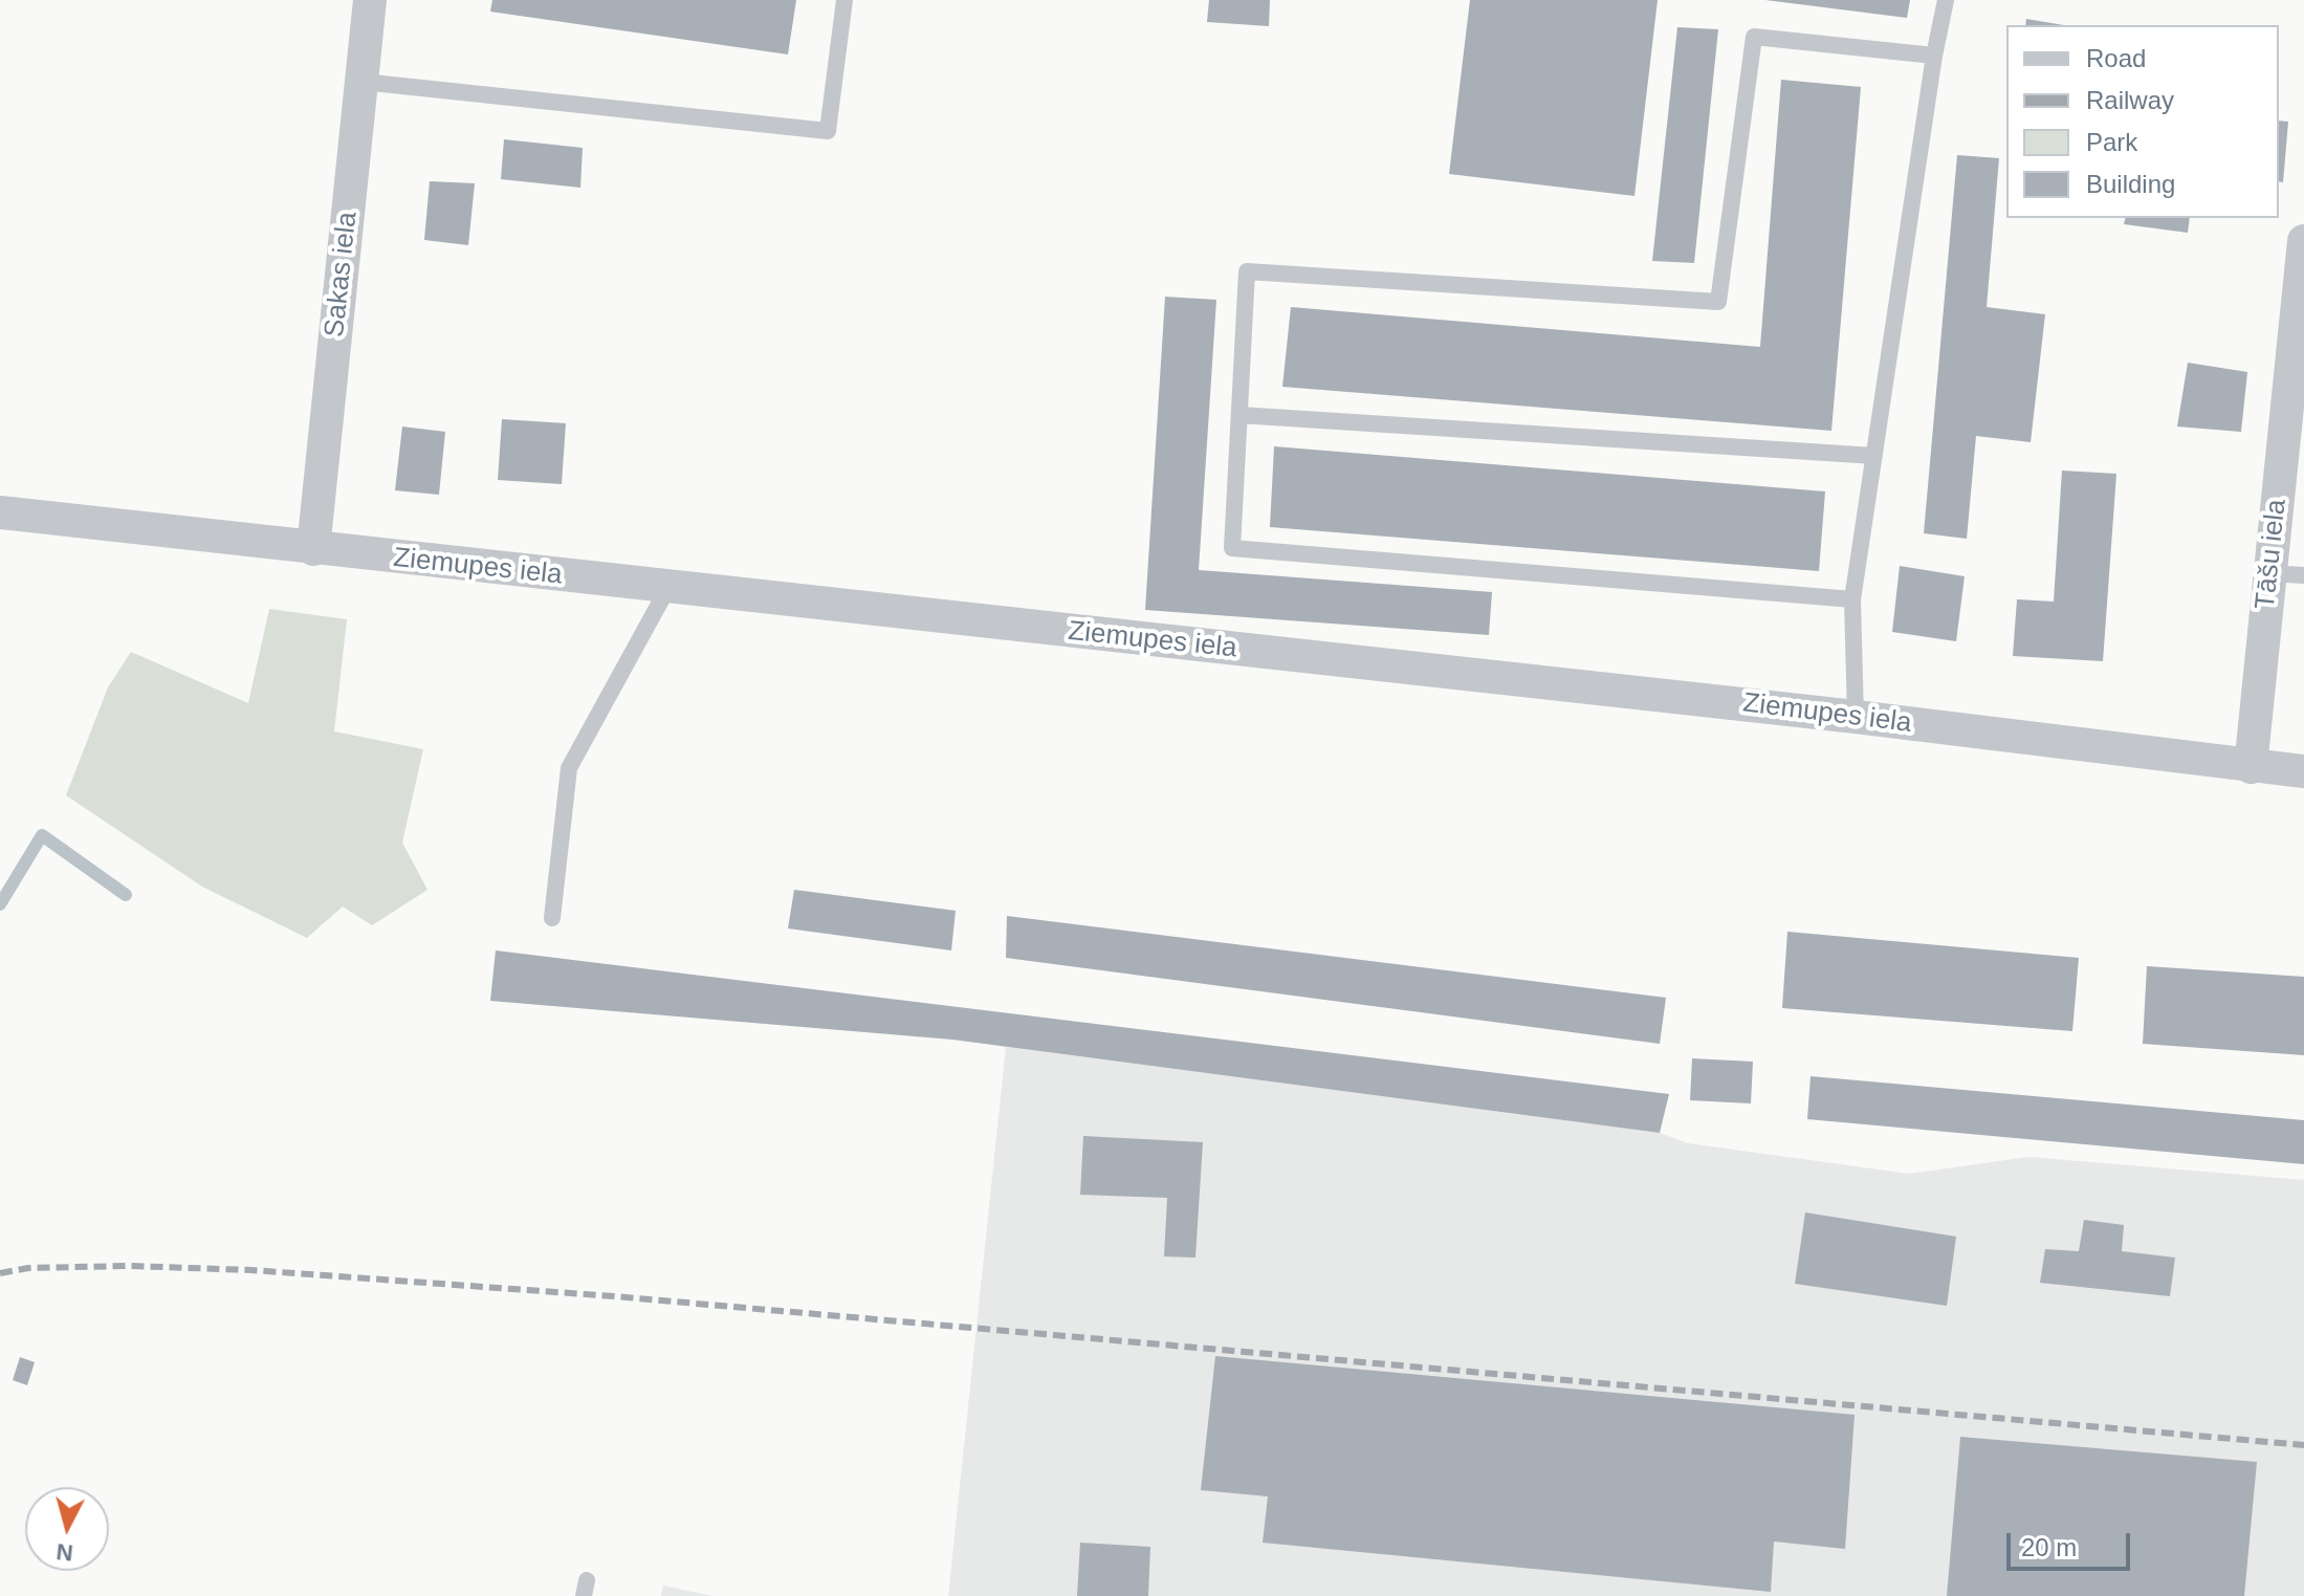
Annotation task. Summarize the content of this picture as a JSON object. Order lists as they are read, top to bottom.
{
  "streets": {
    "street": ["Sakas iela", "Tāšu iela", "Ziemupes iela"]
  },
  "crossings": [
    ["Sakas iela", "Ziemupes iela"],
    ["Tāšu iela", "Ziemupes iela"]
  ],
  "legend": [
    "Road",
    "Railway",
    "Park",
    "Building"
  ],
  "scale_bar": "20 m",
  "north": "bottom"
}
